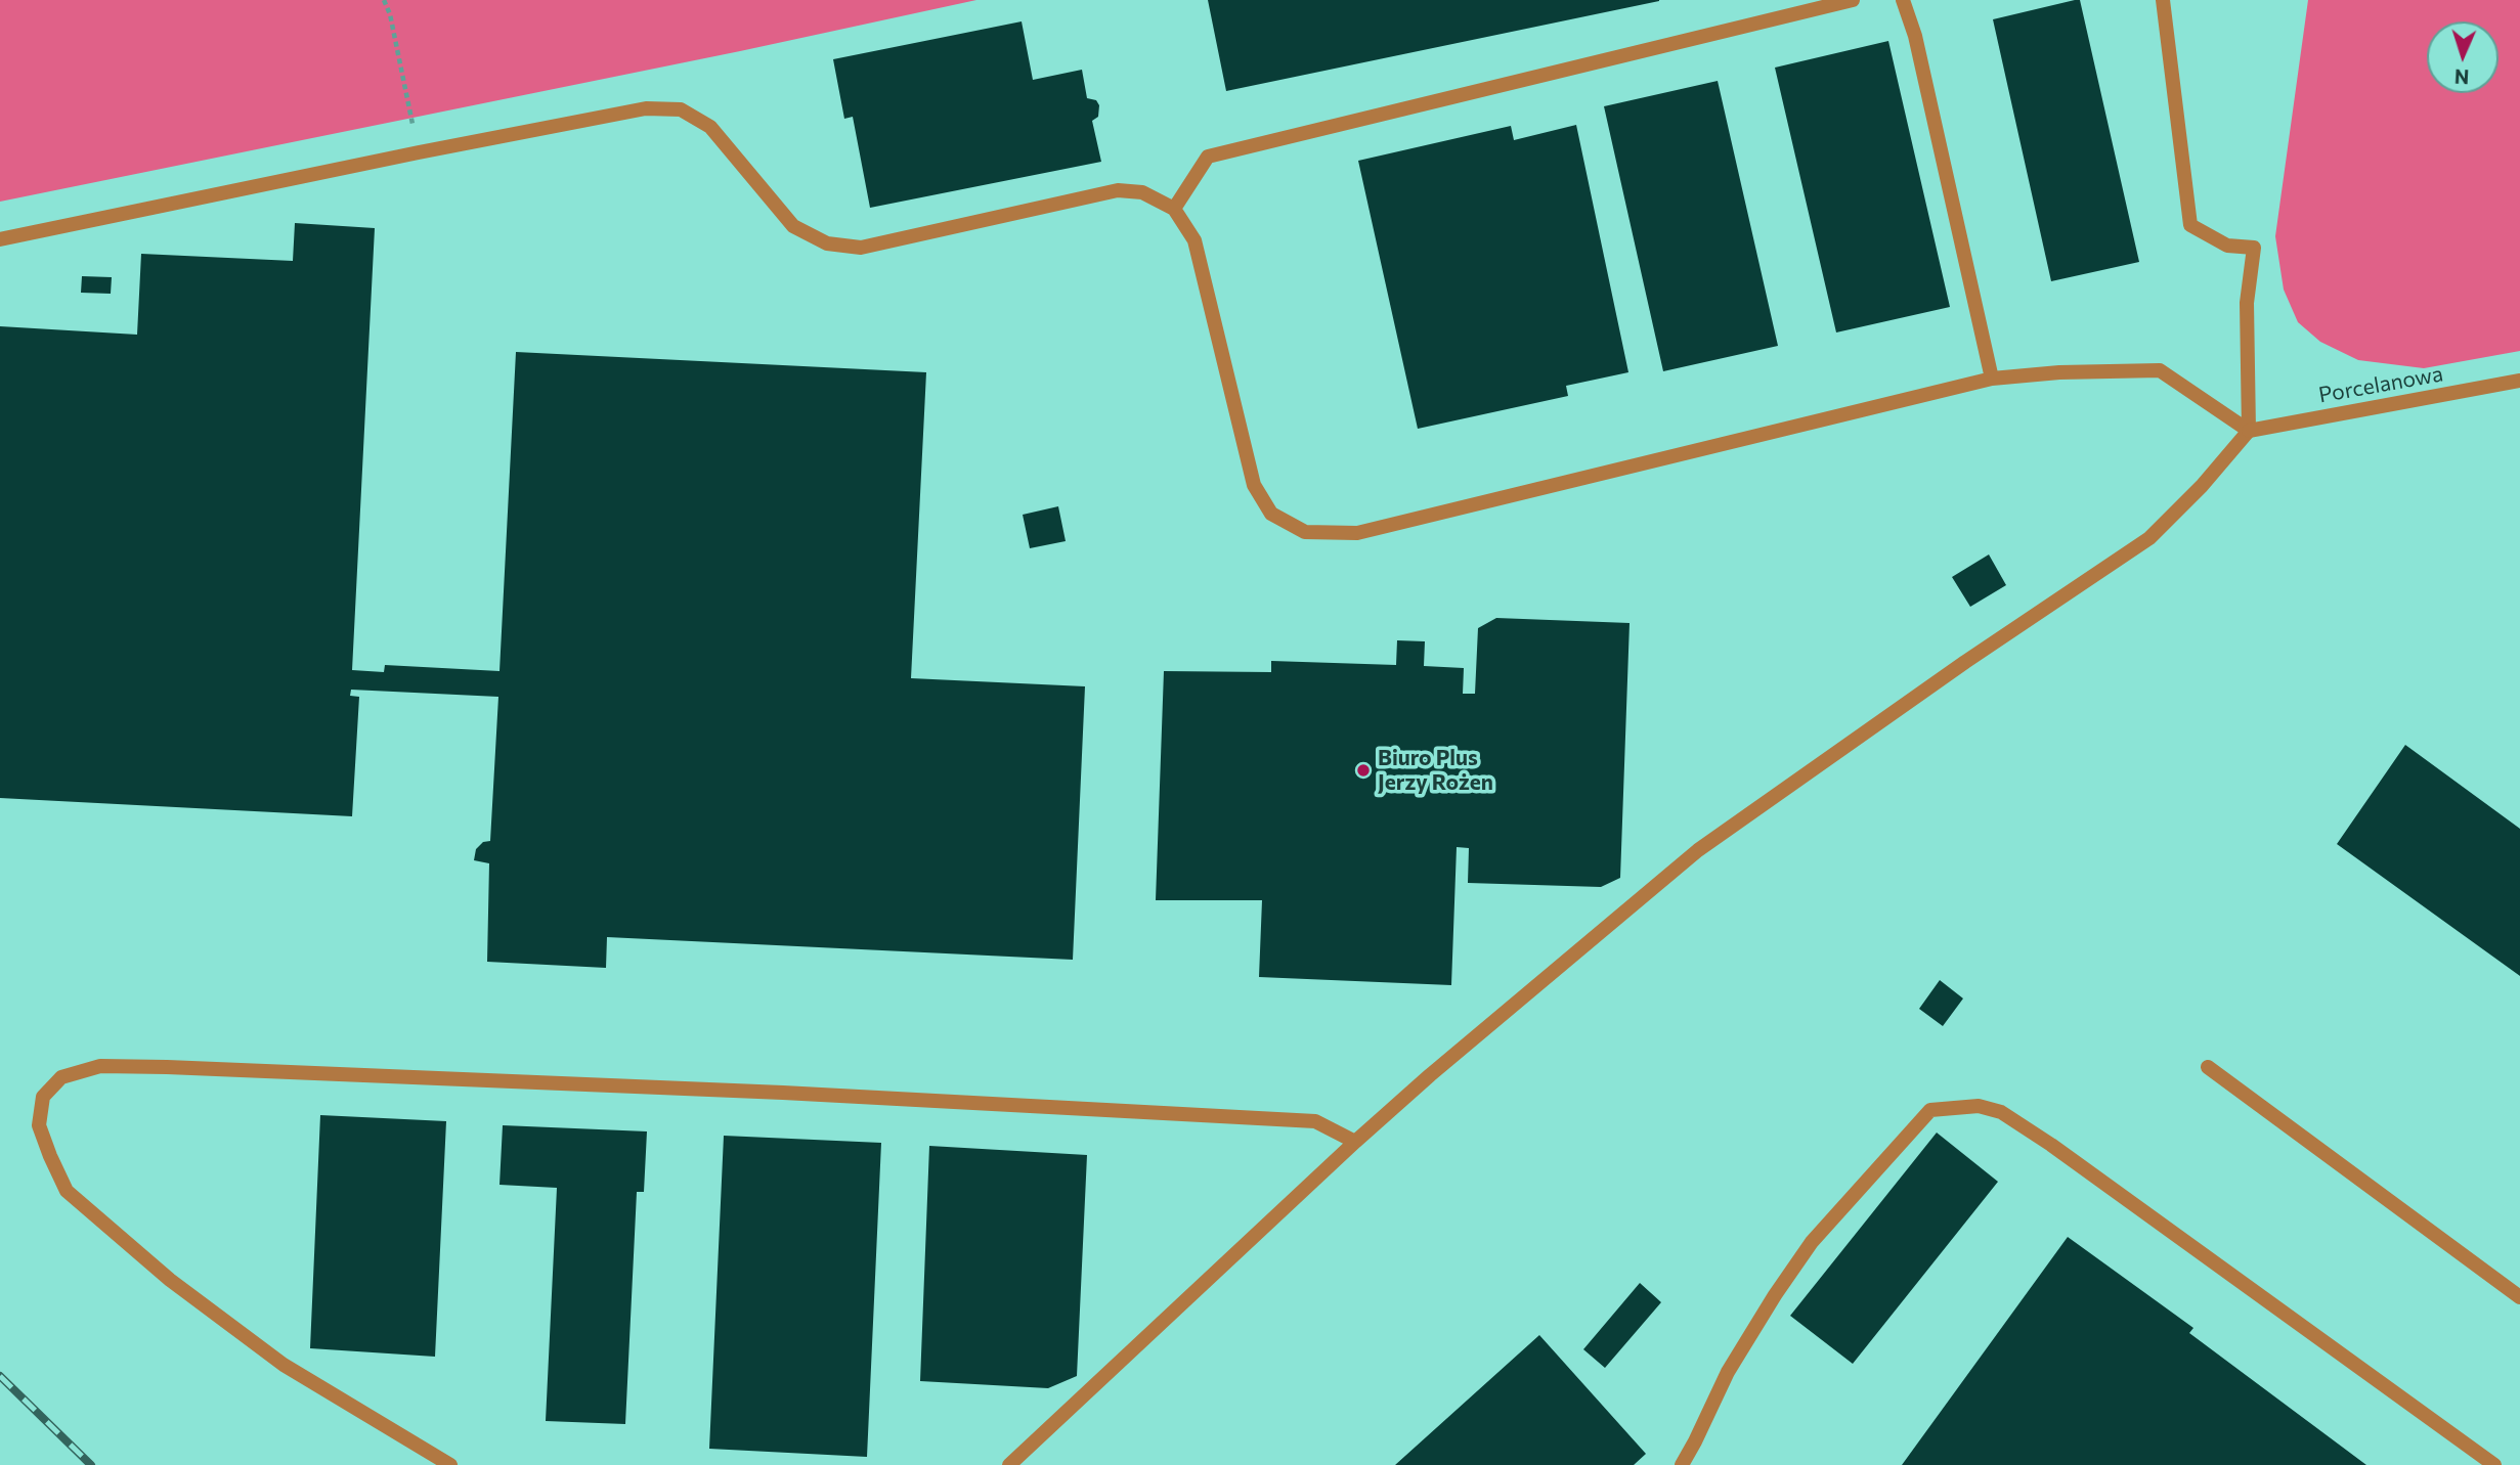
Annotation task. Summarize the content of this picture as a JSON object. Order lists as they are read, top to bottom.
{
  "streets": {
    "street": ["Porcelanowa"]
  },
  "places": ["Biuro Plus Jerzy Rożen"],
  "north": "bottom"
}
